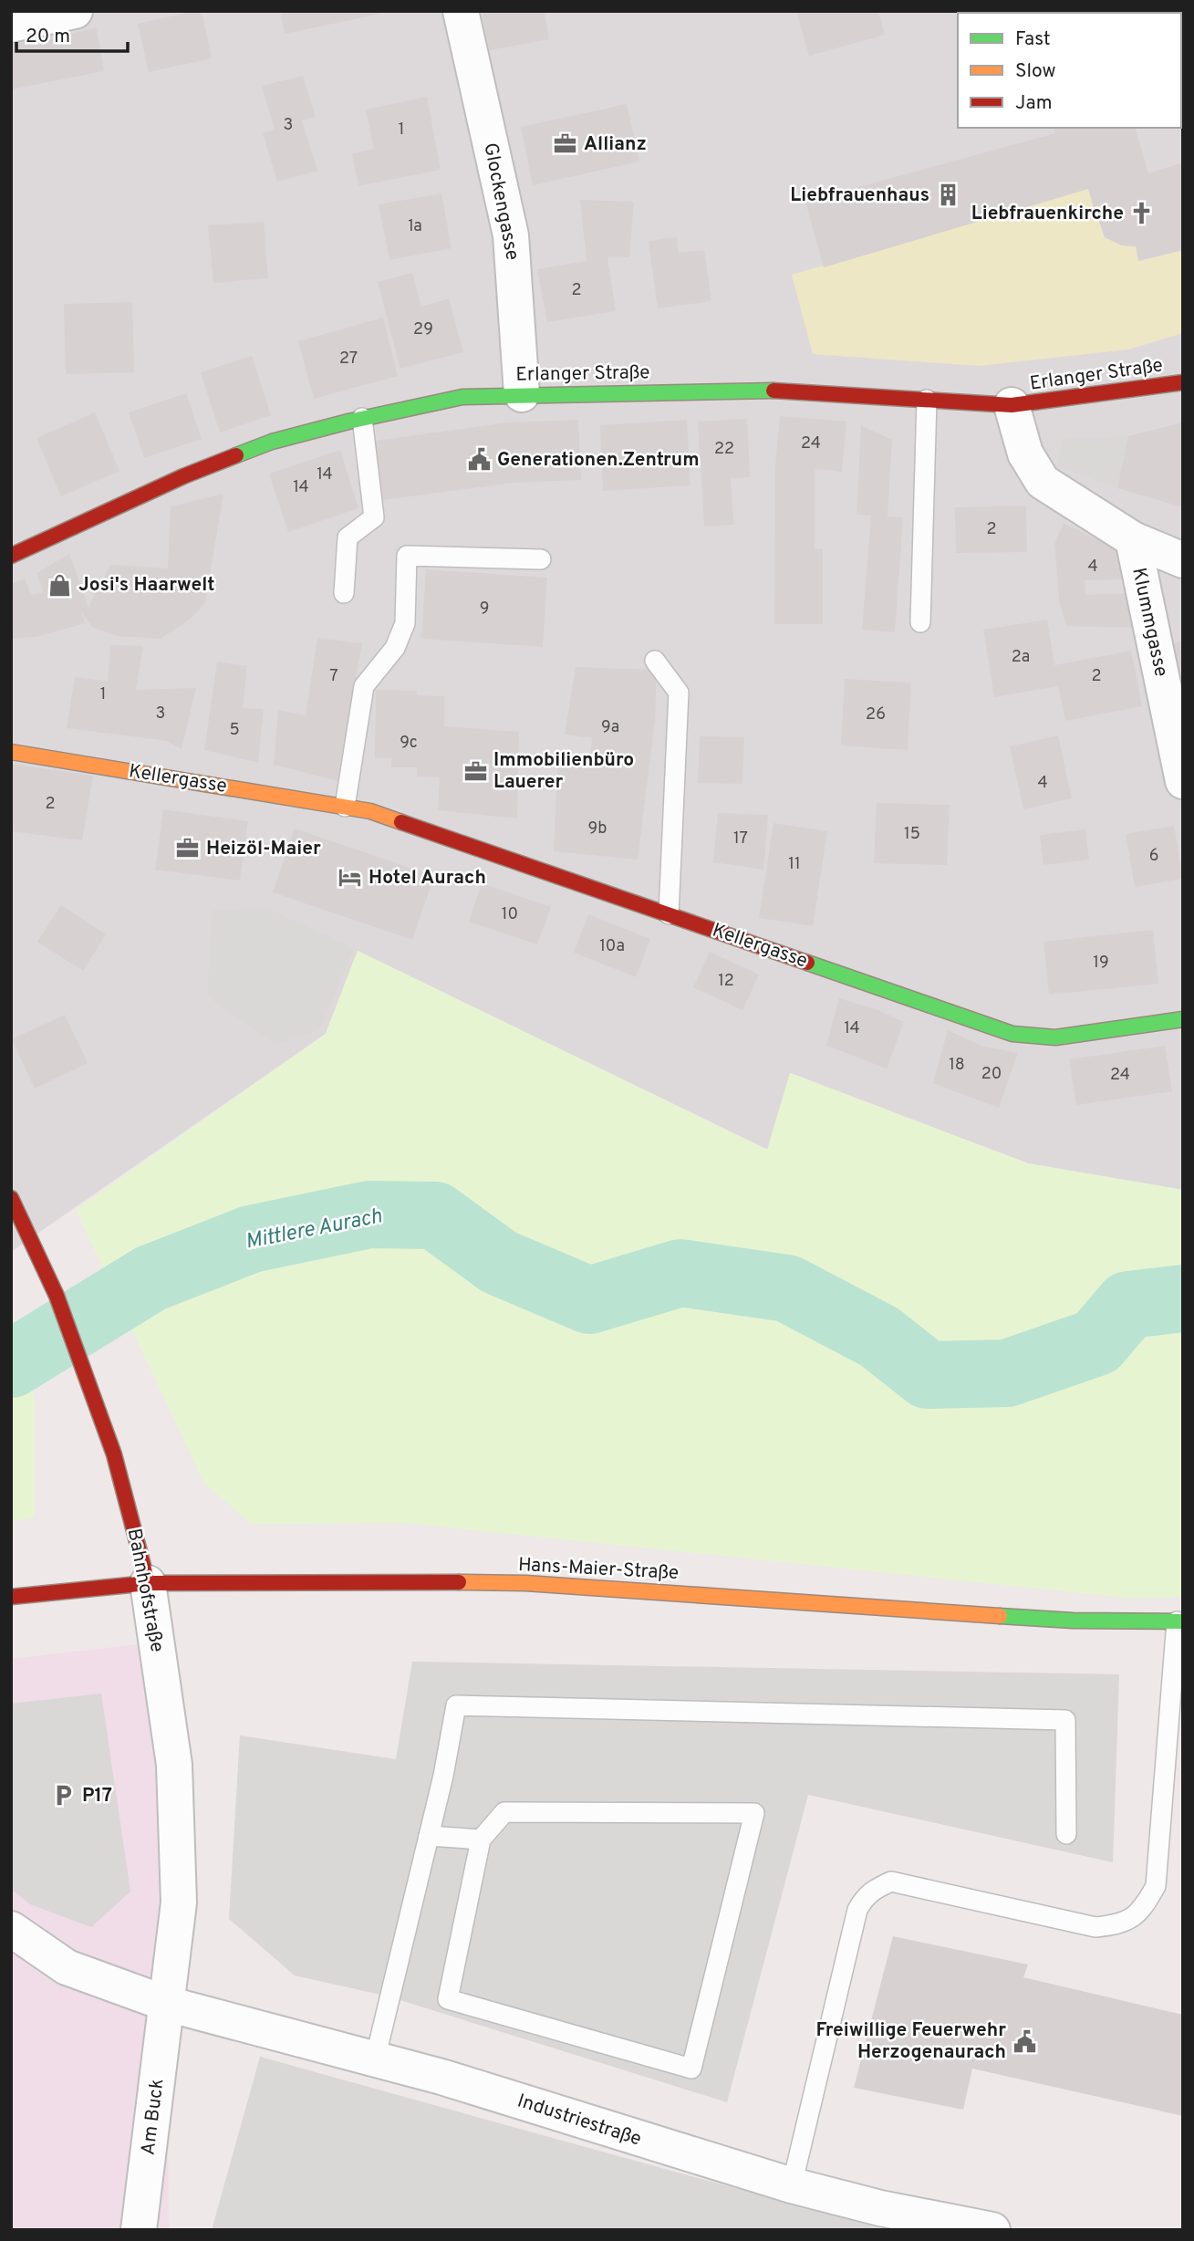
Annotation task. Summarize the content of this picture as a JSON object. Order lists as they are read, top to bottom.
{
  "streets": {
    "street": [
      "Glockengasse",
      "Erlanger Straße",
      "Klummgasse",
      "Kellergasse",
      "Hans-Maier-Straße",
      "Bahnhofstraße",
      "Am Buck",
      "Industriestraße"
    ]
  },
  "crossings": [
    ["Glockengasse", "Erlanger Straße"],
    ["Hans-Maier-Straße", "Bahnhofstraße"],
    ["Bahnhofstraße", "Am Buck"],
    ["Bahnhofstraße", "Industriestraße"],
    ["Am Buck", "Industriestraße"]
  ],
  "water": ["Mittlere Aurach"],
  "places": {
    "office": ["Allianz", "Immobilienbüro Lauerer", "Heizöl-Maier"],
    "building": ["Liebfrauenhaus"],
    "church": ["Liebfrauenkirche"],
    "public building": ["Generationen.Zentrum", "Freiwillige Feuerwehr Herzogenaurach"],
    "shop": ["Josi's Haarwelt"],
    "hotel": ["Hotel Aurach"],
    "parking": ["P17"]
  },
  "house_numbers": [
    "3",
    "1",
    "1a",
    "2",
    "29",
    "27",
    "24",
    "22",
    "14",
    "14",
    "2",
    "4",
    "9",
    "2a",
    "7",
    "2",
    "1",
    "3",
    "26",
    "9a",
    "5",
    "9c",
    "4",
    "2",
    "9b",
    "15",
    "17",
    "6",
    "11",
    "10",
    "10a",
    "19",
    "12",
    "14",
    "18",
    "20",
    "24"
  ],
  "legend": ["Fast", "Slow", "Jam"],
  "scale_bar": "20 m"
}
